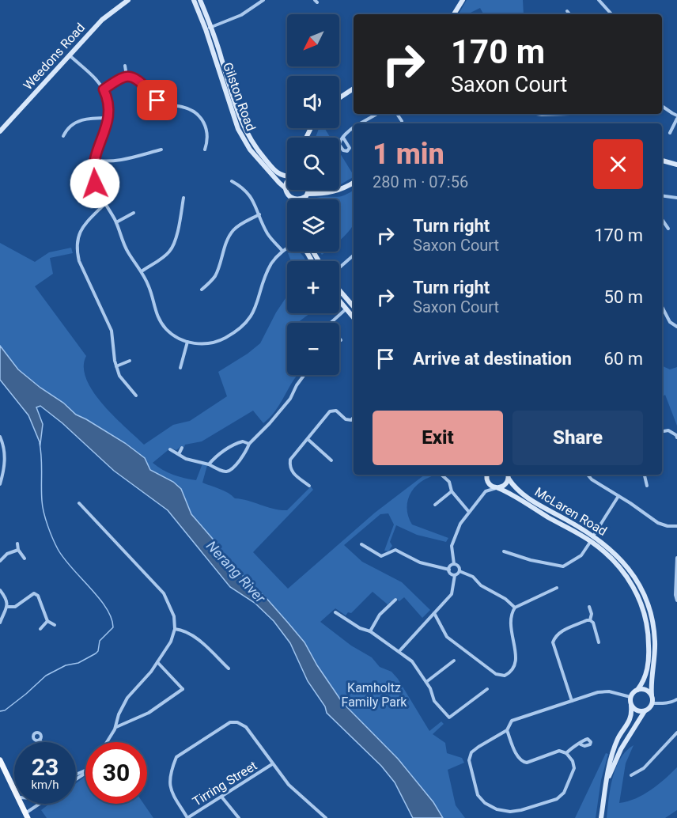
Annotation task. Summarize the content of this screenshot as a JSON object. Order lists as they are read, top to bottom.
{
  "streets": {
    "main road": ["Weedons Road", "Gilston Road", "McLaren Road"],
    "street": ["Tirring Street"]
  },
  "water": ["Nerang River"],
  "parks": ["Kamholtz Family Park"],
  "north": "bottom left",
  "page": {
    "map_buttons": ["+", "−"],
    "turn": ["170 m", "Saxon Court"],
    "heading": ["1 min", "280 m · 07:56"],
    "list": [
      {
        "name": "Turn right",
        "note": "Saxon Court",
        "value": "170 m"
      },
      {
        "name": "Turn right",
        "note": "Saxon Court",
        "value": "50 m"
      },
      {
        "name": "Arrive at destination",
        "value": "60 m"
      }
    ],
    "buttons": ["Exit", "Share"],
    "speed": "23 km/h",
    "limit": "30"
  }
}
